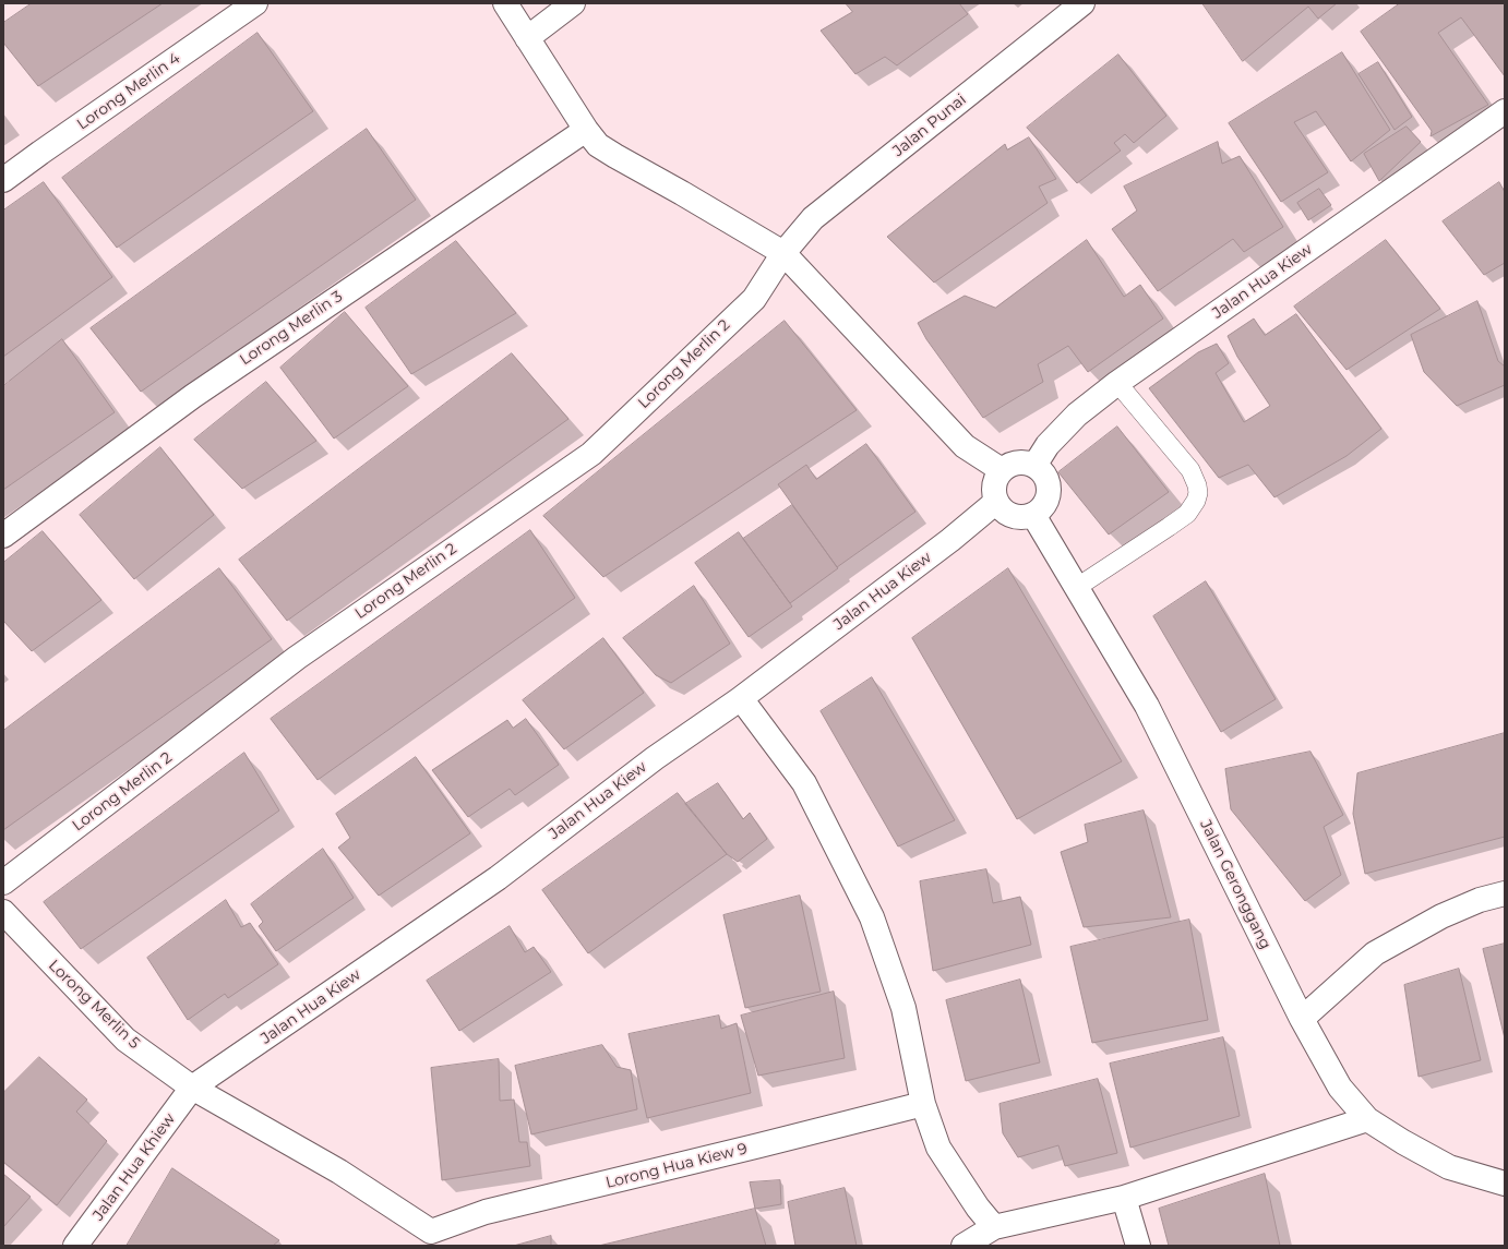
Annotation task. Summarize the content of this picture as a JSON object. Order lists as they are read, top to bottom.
{
  "streets": {
    "street": [
      "Lorong Merlin 4",
      "Jalan Punai",
      "Jalan Hua Kiew",
      "Lorong Merlin 3",
      "Lorong Merlin 2",
      "Jalan Geronggang",
      "Lorong Merlin 5",
      "Lorong Hua Kiew 9",
      "Jalan Hua Khiew"
    ]
  },
  "crossings": [
    ["Jalan Punai", "Lorong Merlin 2"],
    ["Jalan Hua Kiew", "Jalan Geronggang"],
    ["Jalan Hua Kiew", "Lorong Merlin 5"],
    ["Jalan Hua Kiew", "Jalan Hua Khiew"],
    ["Lorong Merlin 5", "Lorong Hua Kiew 9"],
    ["Lorong Merlin 5", "Jalan Hua Khiew"]
  ]
}
